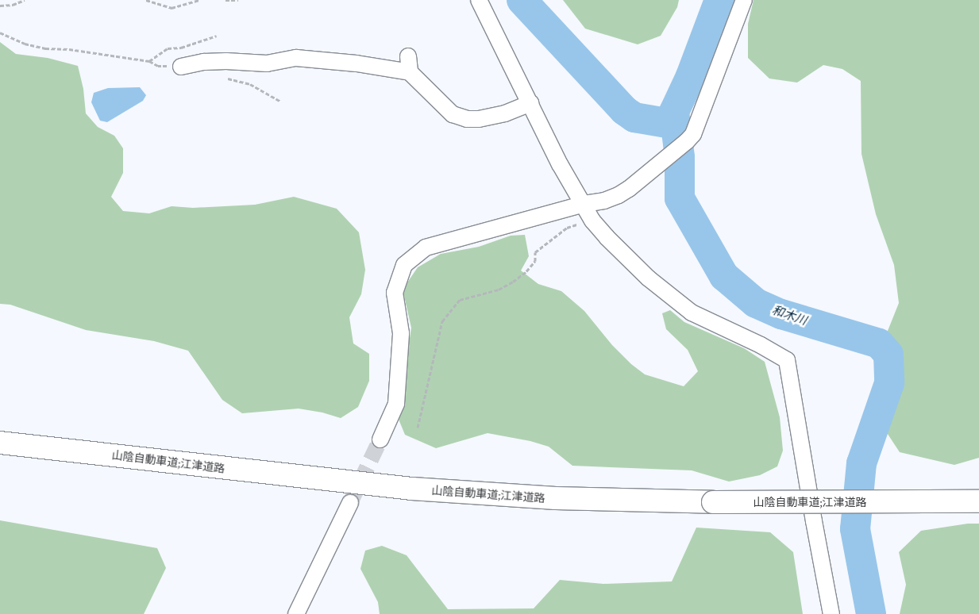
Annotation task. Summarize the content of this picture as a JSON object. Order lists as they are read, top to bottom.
{
  "streets": {
    "highway": ["山陰自動車道;江津道路"]
  },
  "water": ["和木川"]
}
